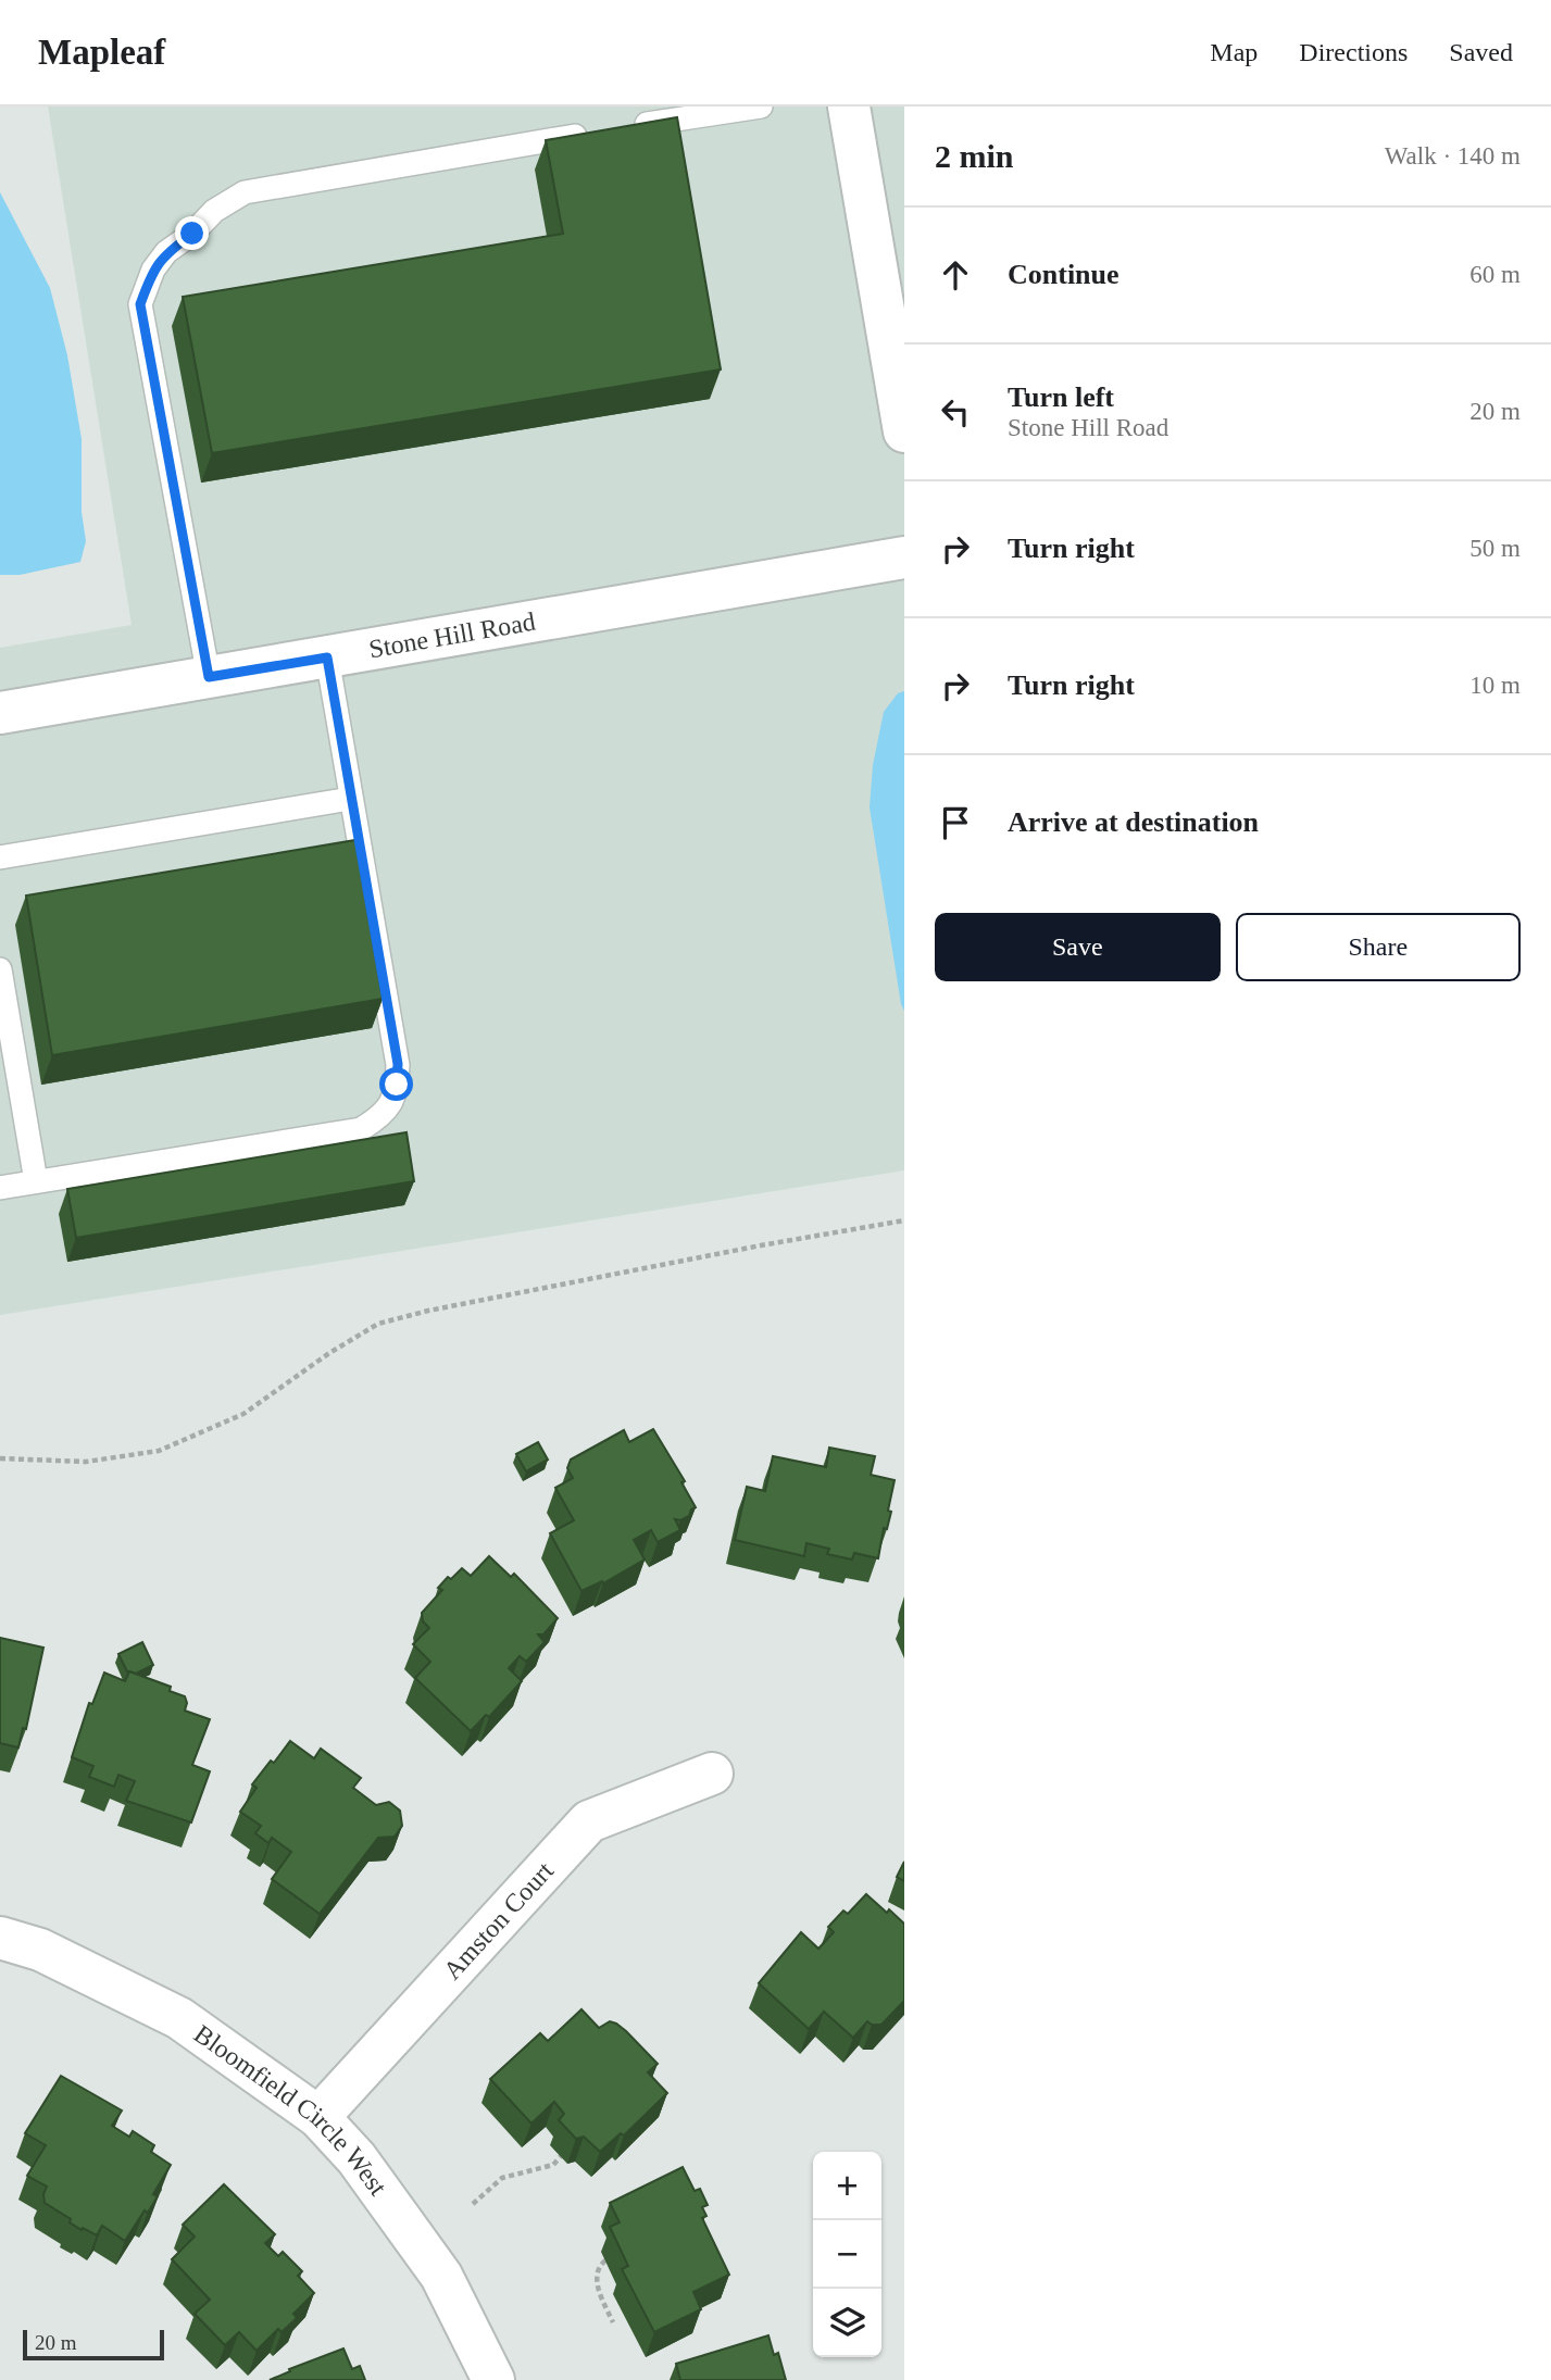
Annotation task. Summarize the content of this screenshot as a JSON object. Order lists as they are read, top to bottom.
{
  "streets": {
    "street": ["Stone Hill Road", "Amston Court", "Bloomfield Circle West"]
  },
  "crossings": [
    ["Amston Court", "Bloomfield Circle West"]
  ],
  "scale_bar": "20 m",
  "page": {
    "header": "Mapleaf",
    "nav": ["Map", "Directions", "Saved"],
    "heading": ["2 min", "Walk · 140 m"],
    "list": [
      ["Continue", "60 m"],
      ["Turn left", "Stone Hill Road", "20 m"],
      ["Turn right", "50 m"],
      ["Turn right", "10 m"],
      "Arrive at destination"
    ],
    "buttons": ["Save", "Share"],
    "map_buttons": ["+", "−"],
    "scale": "20 m"
  }
}
